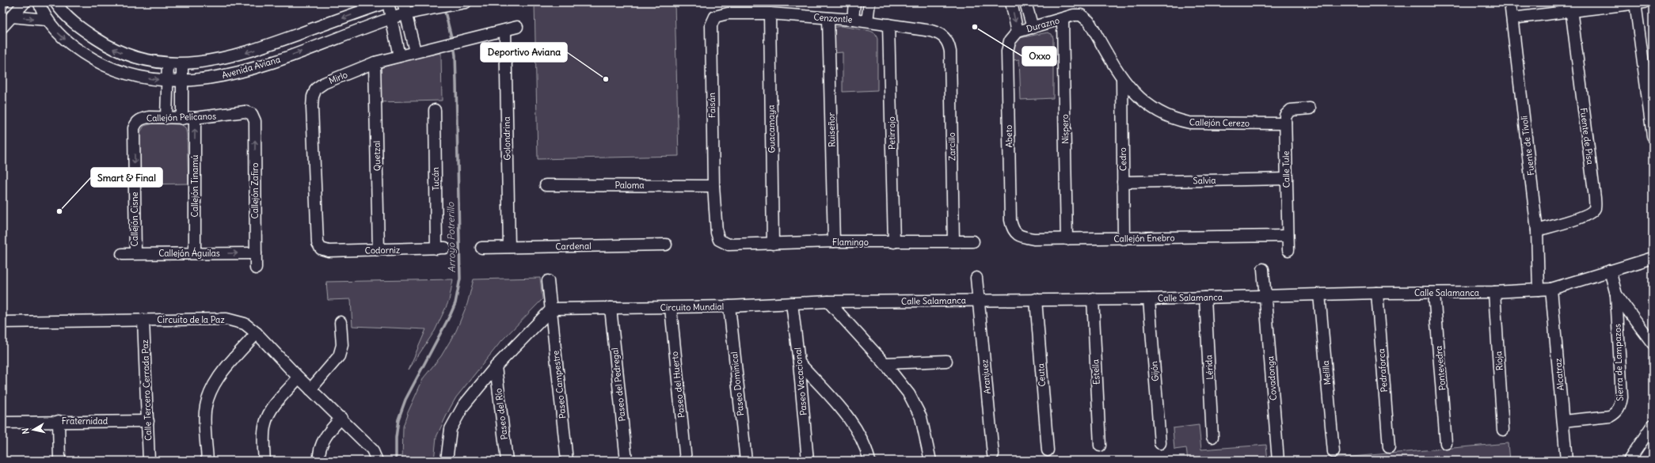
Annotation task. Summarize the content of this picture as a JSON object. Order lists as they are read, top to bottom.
{
  "streets": {
    "street": [
      "Cenzontle",
      "Durazno",
      "Avenida Aviana",
      "Mirlo",
      "Faisán",
      "Callejón Pelícanos",
      "Callejón Cerezo",
      "Guacamaya",
      "Níspero",
      "Ruiseñor",
      "Petirrojo",
      "Abeto",
      "Fuente de Pisa",
      "Golondrina",
      "Fuente de Tívoli",
      "Zarcillo",
      "Quetzal",
      "Cedro",
      "Calle Tule",
      "Tucán",
      "Salvia",
      "Paloma",
      "Callejón Tinamú",
      "Callejón Zafiro",
      "Callejón Cisne",
      "Callejón Enebro",
      "Flamingo",
      "Cardenal",
      "Codorniz",
      "Callejón Águilas",
      "Calle Salamanca",
      "Circuito Mundial",
      "Circuito de la Paz",
      "Rioja",
      "Sierra de Lampazos",
      "Lérida",
      "Pontevedra",
      "Pedraforca",
      "Gijón",
      "Estella",
      "Melilla",
      "Alcatraz",
      "Ceuta",
      "Aranjuez",
      "Covadonga",
      "Paseo Vacacional",
      "Paseo Dominical",
      "Paseo Campestre",
      "Paseo del Pedregal",
      "Paseo del Huerto",
      "Calle Tercero Cerrada Paz",
      "Paseo del Río",
      "Fraternidad"
    ]
  },
  "crossings": [
    ["Cenzontle", "Faisán"],
    ["Cenzontle", "Guacamaya"],
    ["Cenzontle", "Ruiseñor"],
    ["Cenzontle", "Petirrojo"],
    ["Cenzontle", "Zarcillo"],
    ["Durazno", "Callejón Cerezo"],
    ["Durazno", "Níspero"],
    ["Durazno", "Abeto"],
    ["Mirlo", "Golondrina"],
    ["Mirlo", "Quetzal"],
    ["Mirlo", "Codorniz"],
    ["Faisán", "Paloma"],
    ["Faisán", "Flamingo"],
    ["Callejón Pelícanos", "Callejón Tinamú"],
    ["Callejón Pelícanos", "Callejón Zafiro"],
    ["Callejón Pelícanos", "Callejón Cisne"],
    ["Callejón Cerezo", "Cedro"],
    ["Callejón Cerezo", "Calle Tule"],
    ["Guacamaya", "Flamingo"],
    ["Níspero", "Callejón Enebro"],
    ["Ruiseñor", "Flamingo"],
    ["Petirrojo", "Flamingo"],
    ["Abeto", "Callejón Enebro"],
    ["Fuente de Pisa", "Fuente de Tívoli"],
    ["Golondrina", "Cardenal"],
    ["Fuente de Tívoli", "Calle Salamanca"],
    ["Zarcillo", "Flamingo"],
    ["Quetzal", "Codorniz"],
    ["Cedro", "Salvia"],
    ["Cedro", "Callejón Enebro"],
    ["Calle Tule", "Salvia"],
    ["Calle Tule", "Callejón Enebro"],
    ["Tucán", "Codorniz"],
    ["Callejón Tinamú", "Callejón Águilas"],
    ["Callejón Zafiro", "Callejón Águilas"],
    ["Callejón Cisne", "Callejón Águilas"],
    ["Calle Salamanca", "Circuito Mundial"],
    ["Calle Salamanca", "Rioja"],
    ["Calle Salamanca", "Lérida"],
    ["Calle Salamanca", "Pontevedra"],
    ["Calle Salamanca", "Pedraforca"],
    ["Calle Salamanca", "Gijón"],
    ["Calle Salamanca", "Estella"],
    ["Calle Salamanca", "Melilla"],
    ["Calle Salamanca", "Alcatraz"],
    ["Calle Salamanca", "Ceuta"],
    ["Calle Salamanca", "Aranjuez"],
    ["Calle Salamanca", "Covadonga"],
    ["Circuito Mundial", "Paseo Vacacional"],
    ["Circuito Mundial", "Paseo Dominical"],
    ["Circuito Mundial", "Paseo Campestre"],
    ["Circuito Mundial", "Paseo del Pedregal"],
    ["Circuito Mundial", "Paseo del Huerto"],
    ["Circuito de la Paz", "Calle Tercero Cerrada Paz"],
    ["Sierra de Lampazos", "Alcatraz"],
    ["Calle Tercero Cerrada Paz", "Fraternidad"]
  ],
  "one_way": [
    "Callejón Tinamú",
    "Callejón Zafiro",
    "Callejón Cisne",
    "Callejón Águilas"
  ],
  "water": ["Arroyo Potrerillo"],
  "places": ["Oxxo", "Deportivo Aviana", "Smart & Final"],
  "north": "left"
}
